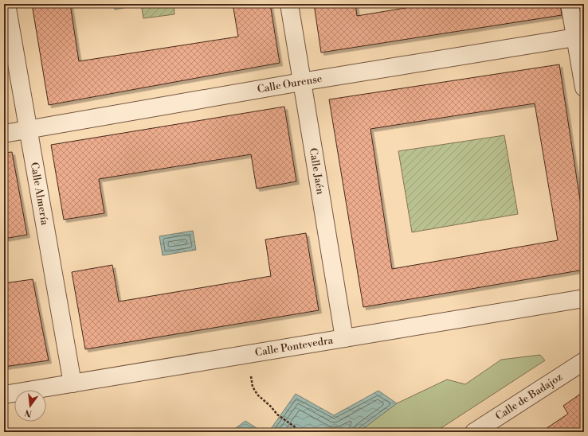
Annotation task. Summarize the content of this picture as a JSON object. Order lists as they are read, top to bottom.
{
  "streets": {
    "street": [
      "Calle Ourense",
      "Calle Jaén",
      "Calle Almería",
      "Calle Pontevedra",
      "Calle de Badajoz"
    ]
  },
  "crossings": [
    ["Calle Ourense", "Calle Jaén"],
    ["Calle Ourense", "Calle Almería"],
    ["Calle Jaén", "Calle Pontevedra"],
    ["Calle Almería", "Calle Pontevedra"]
  ],
  "north": "bottom"
}
